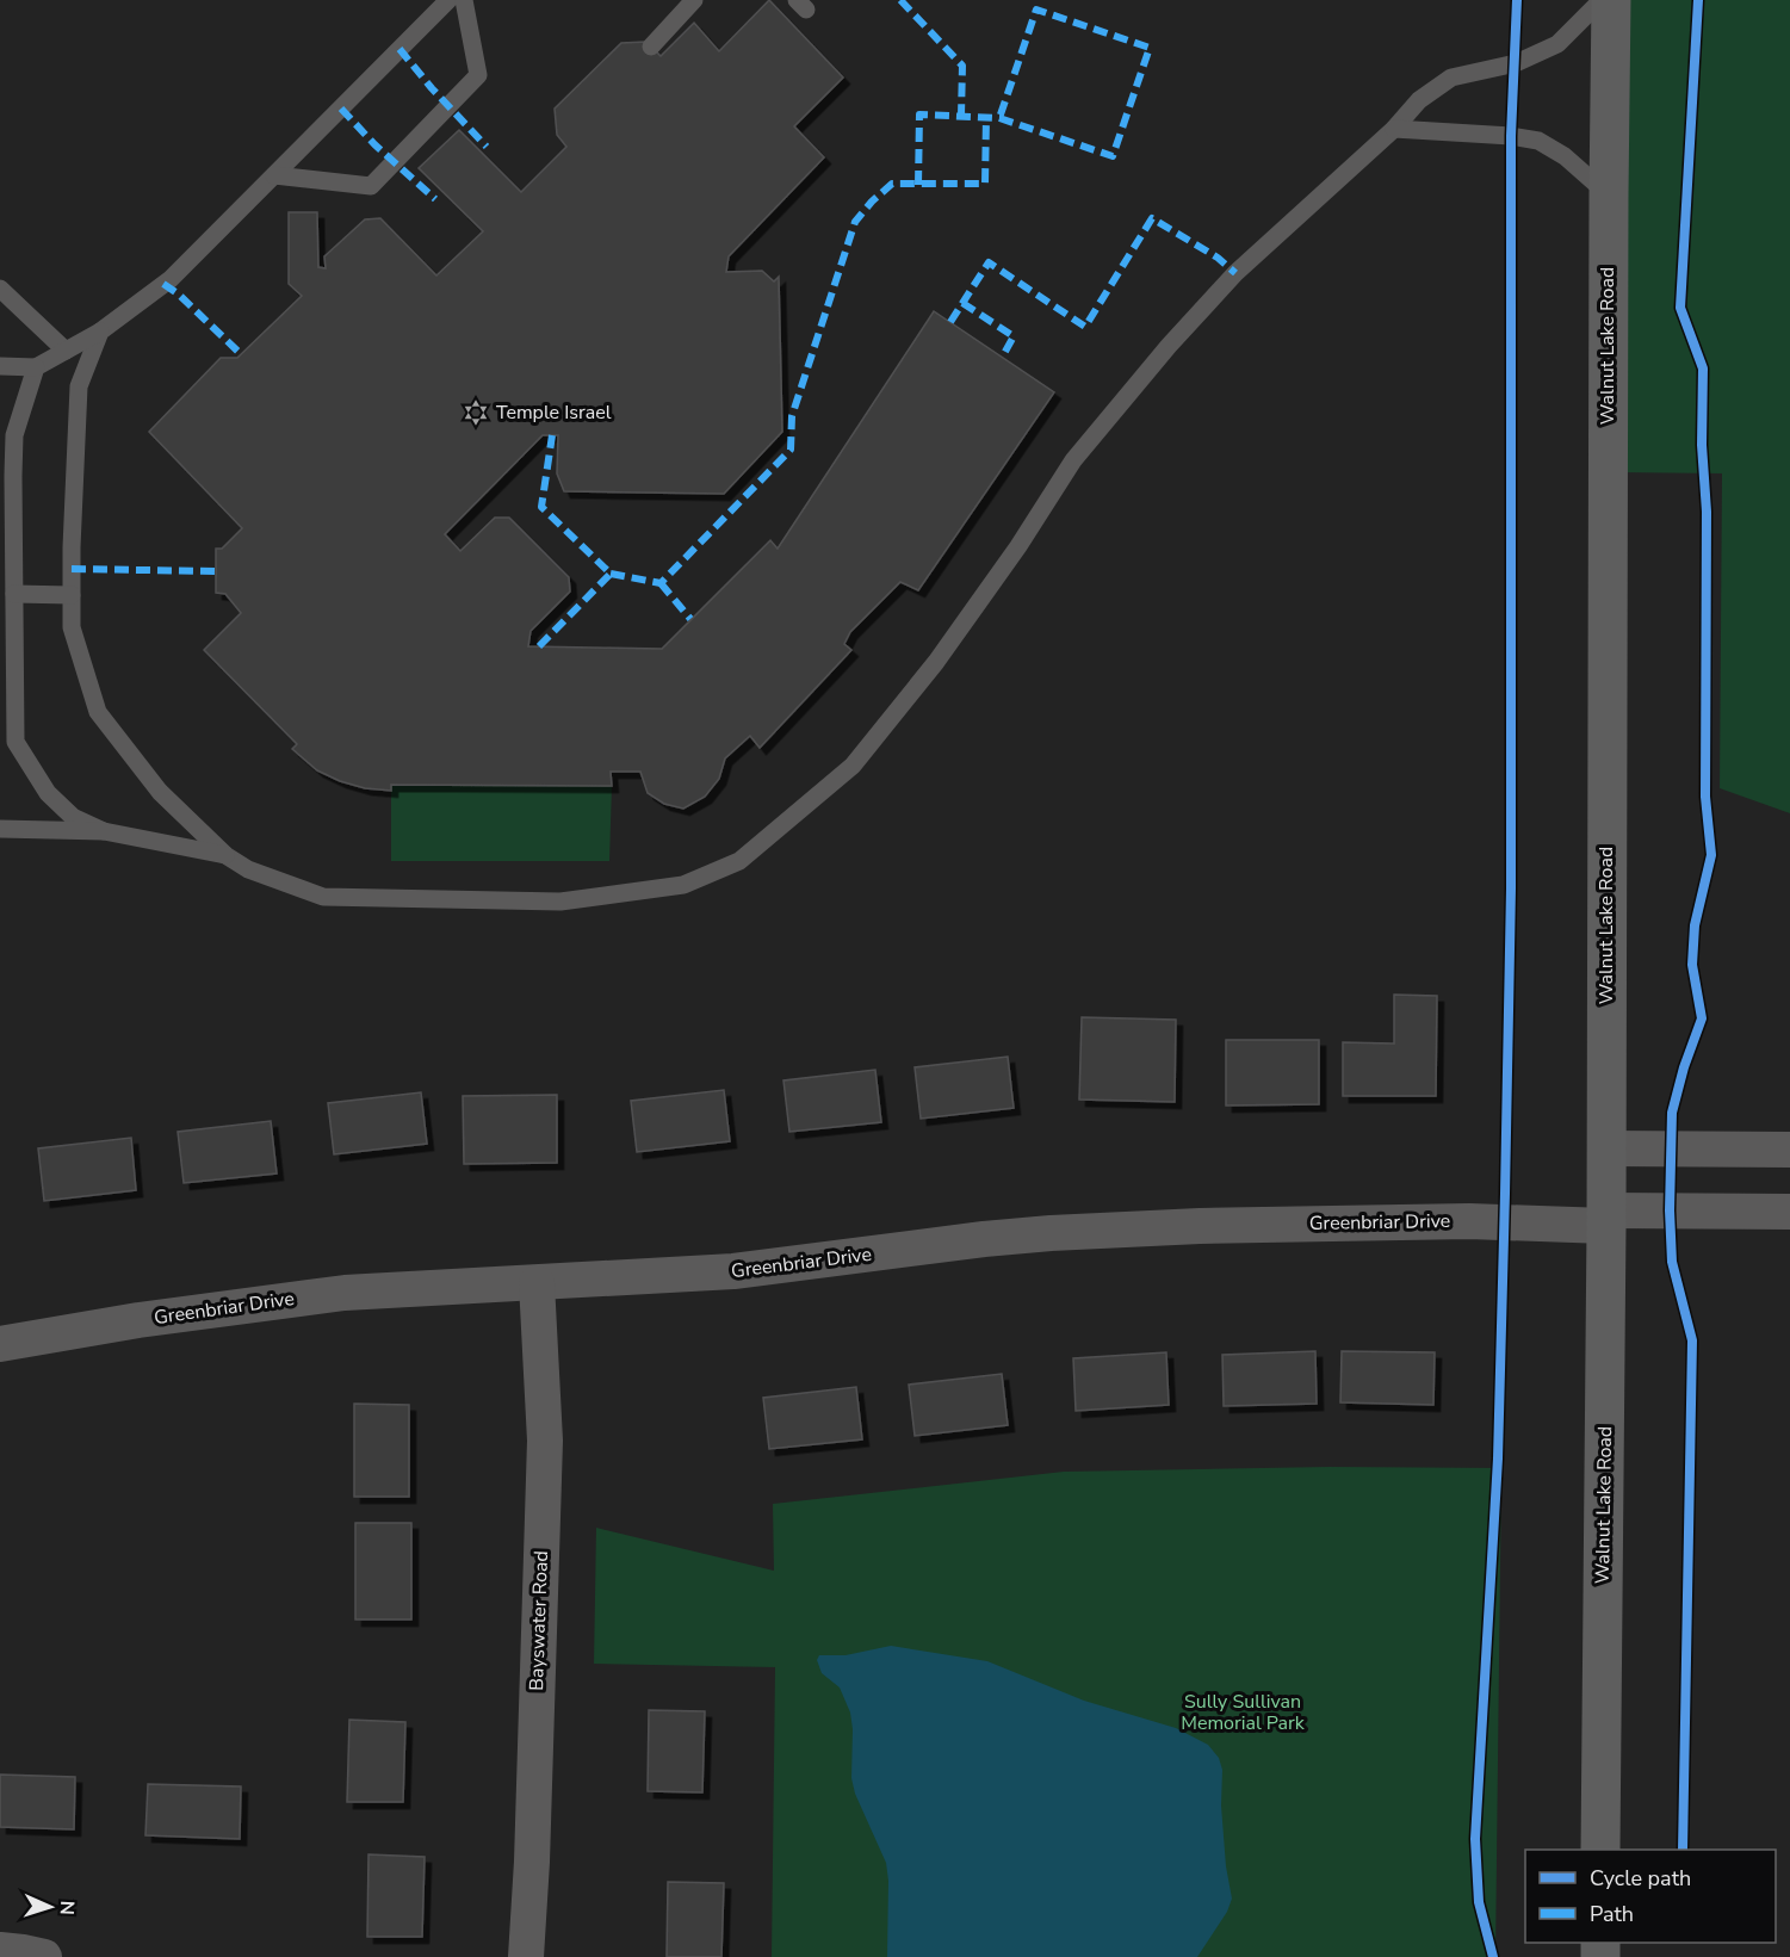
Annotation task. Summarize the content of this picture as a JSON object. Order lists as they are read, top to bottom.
{
  "streets": {
    "street": ["Walnut Lake Road", "Greenbriar Drive", "Bayswater Road"]
  },
  "crossings": [
    ["Walnut Lake Road", "Greenbriar Drive"],
    ["Greenbriar Drive", "Bayswater Road"]
  ],
  "parks": ["Sully Sullivan Memorial Park"],
  "places": {
    "synagogue": ["Temple Israel"]
  },
  "legend": ["Cycle path", "Path"],
  "north": "right"
}
